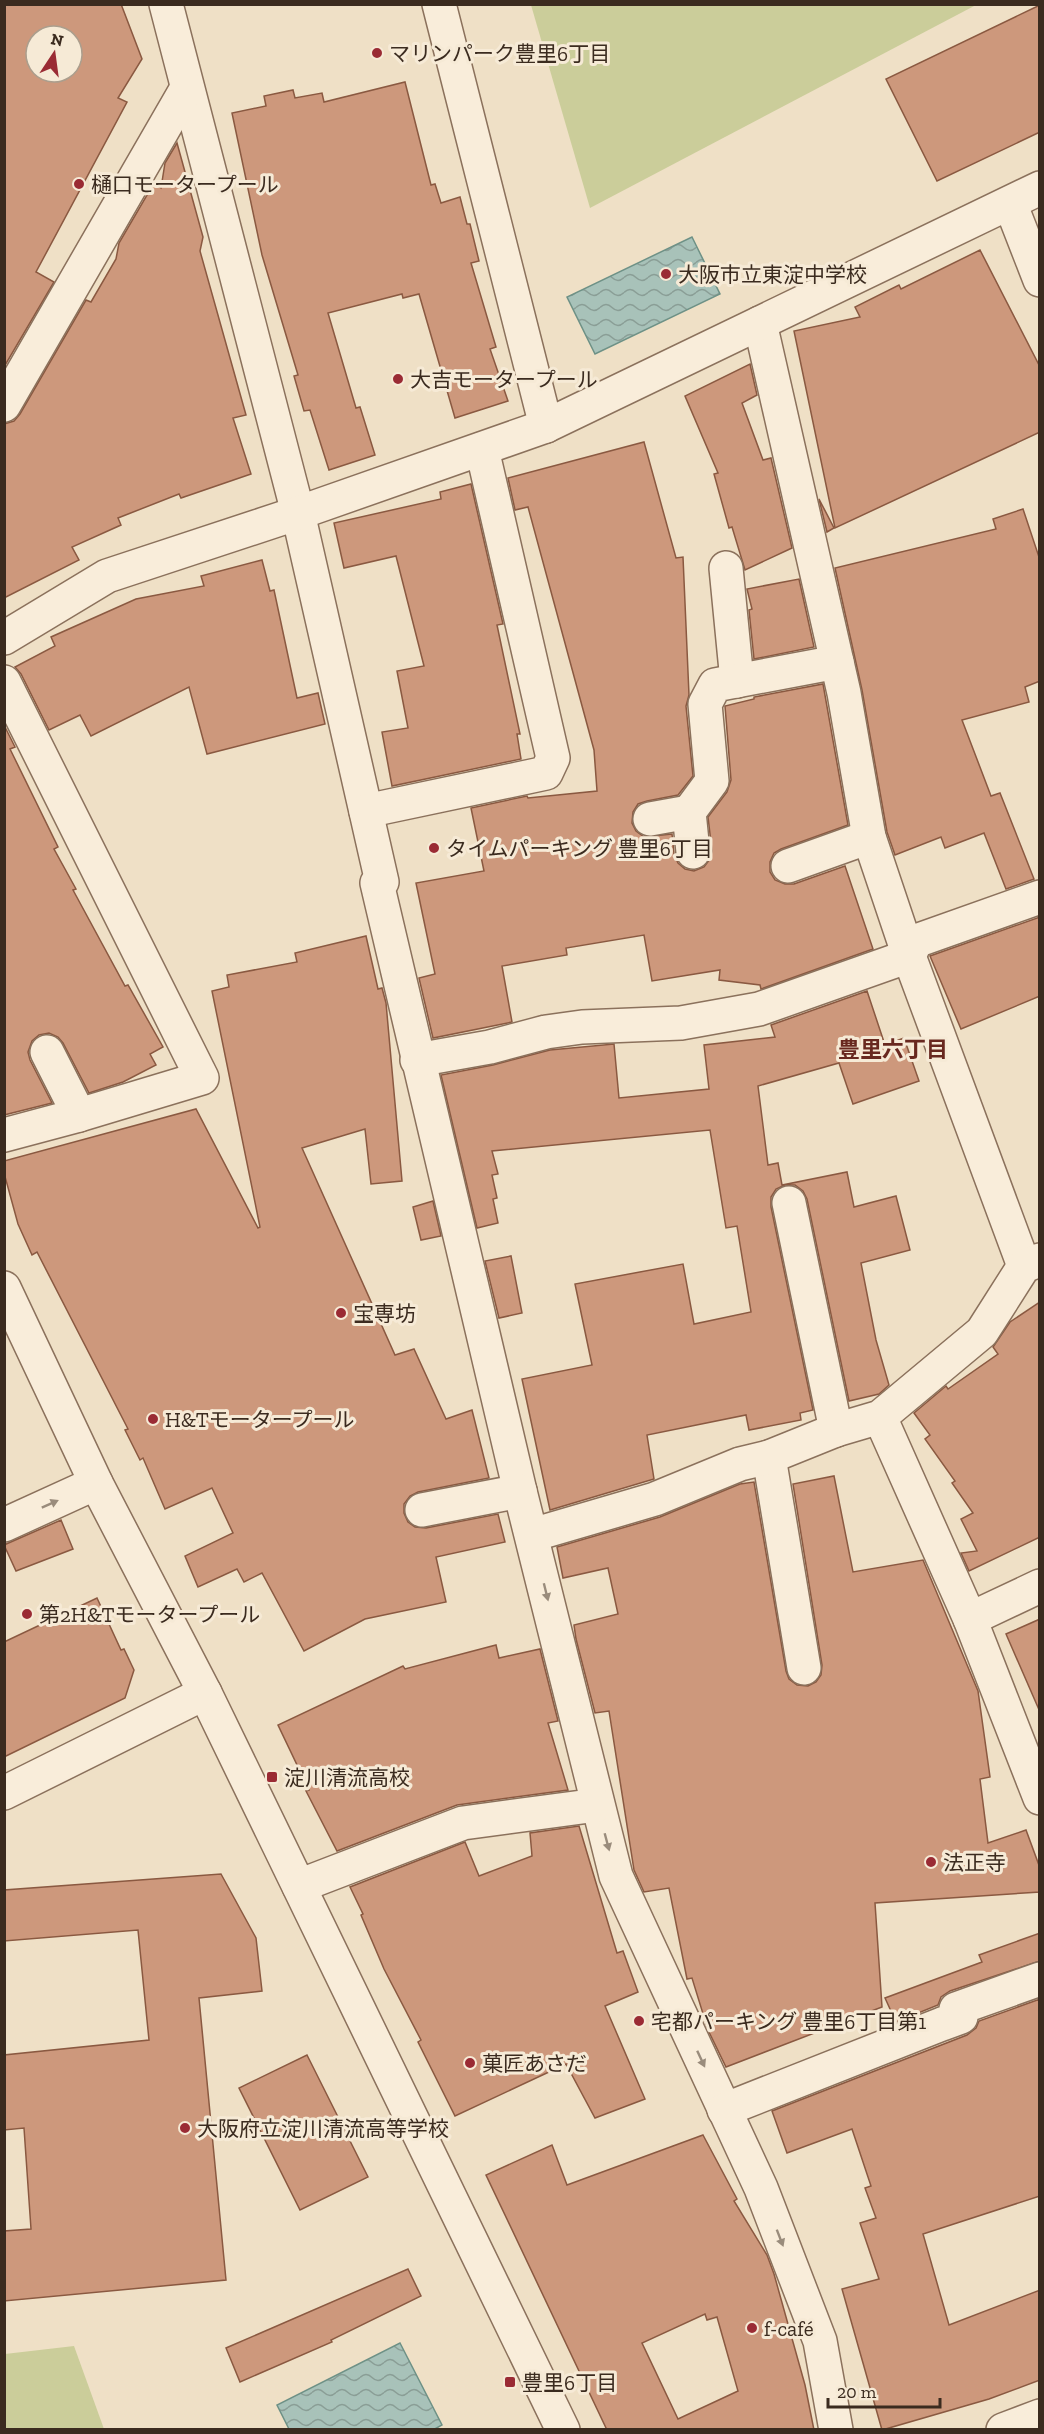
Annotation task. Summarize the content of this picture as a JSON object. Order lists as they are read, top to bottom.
{
  "districts": ["豊里六丁目"],
  "places": {
    "other": [
      "マリンパーク豊里6丁目",
      "樋口モータープール",
      "大阪市立東淀中学校",
      "大吉モータープール",
      "タイムパーキング 豊里6丁目",
      "宝専坊",
      "H&Tモータープール",
      "第2H&Tモータープール",
      "法正寺",
      "宅都パーキング 豊里6丁目第1",
      "菓匠あさだ",
      "大阪府立淀川清流高等学校",
      "f-café"
    ],
    "transit": ["淀川清流高校", "豊里6丁目"]
  },
  "scale_bar": "20 m",
  "north": "top"
}
